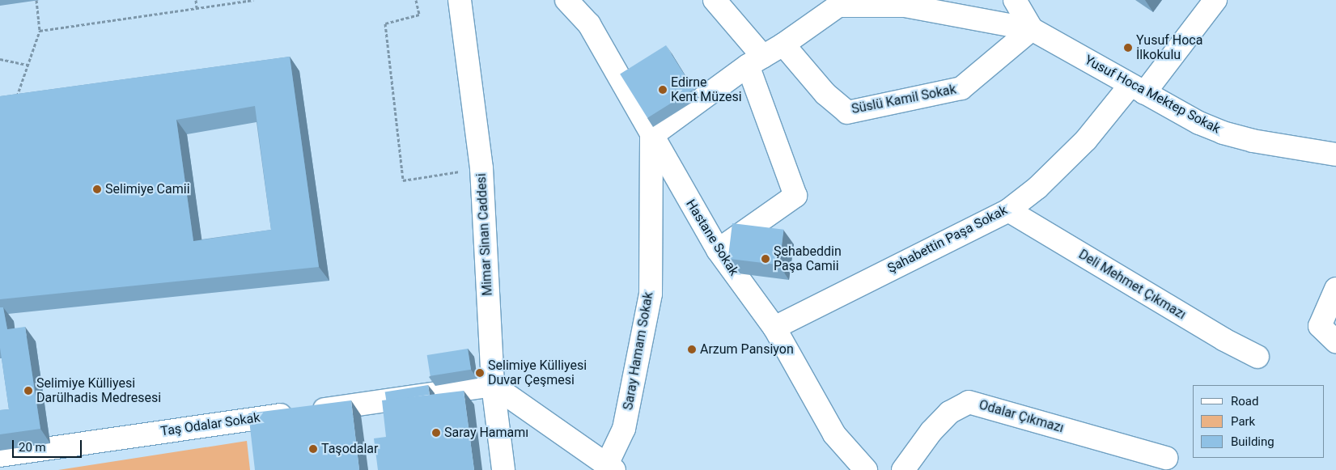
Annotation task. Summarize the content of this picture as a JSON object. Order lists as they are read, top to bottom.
{
  "streets": {
    "street": [
      "Yusuf Hoca Mektep Sokak",
      "Süslü Kamil Sokak",
      "Mimar Sinan Caddesi",
      "Hastane Sokak",
      "Şahabettin Paşa Sokak",
      "Deli Mehmet Çıkmazı",
      "Saray Hamam Sokak",
      "Odalar Çıkmazı",
      "Taş Odalar Sokak"
    ]
  },
  "crossings": [
    ["Yusuf Hoca Mektep Sokak", "Süslü Kamil Sokak"],
    ["Yusuf Hoca Mektep Sokak", "Şahabettin Paşa Sokak"],
    ["Mimar Sinan Caddesi", "Taş Odalar Sokak"],
    ["Hastane Sokak", "Şahabettin Paşa Sokak"],
    ["Hastane Sokak", "Saray Hamam Sokak"],
    ["Şahabettin Paşa Sokak", "Deli Mehmet Çıkmazı"]
  ],
  "places": [
    "Yusuf Hoca İlkokulu",
    "Edirne Kent Müzesi",
    "Selimiye Camii",
    "Şehabeddin Paşa Camii",
    "Arzum Pansiyon",
    "Selimiye Külliyesi Duvar Çeşmesi",
    "Selimiye Külliyesi Darülhadis Medresesi",
    "Saray Hamamı",
    "Taşodalar"
  ],
  "legend": ["Road", "Park", "Building"],
  "scale_bar": "20 m"
}
